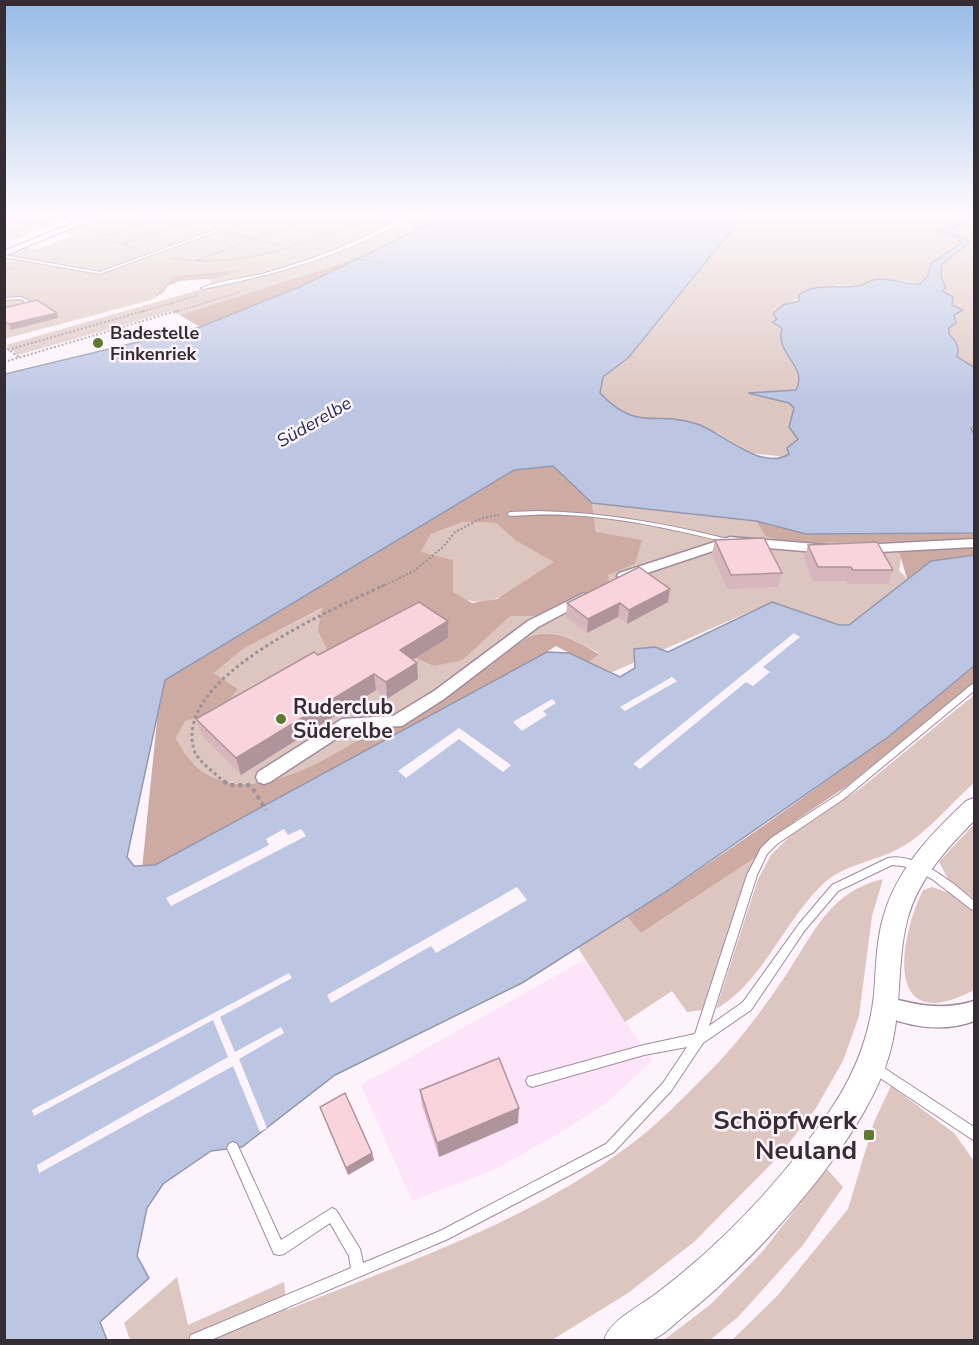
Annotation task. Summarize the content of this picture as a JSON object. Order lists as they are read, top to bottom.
{
  "water": ["Süderelbe"],
  "places": {
    "other": ["Badestelle Finkenriek", "Ruderclub Süderelbe"],
    "transit": ["Schöpfwerk Neuland"]
  }
}
